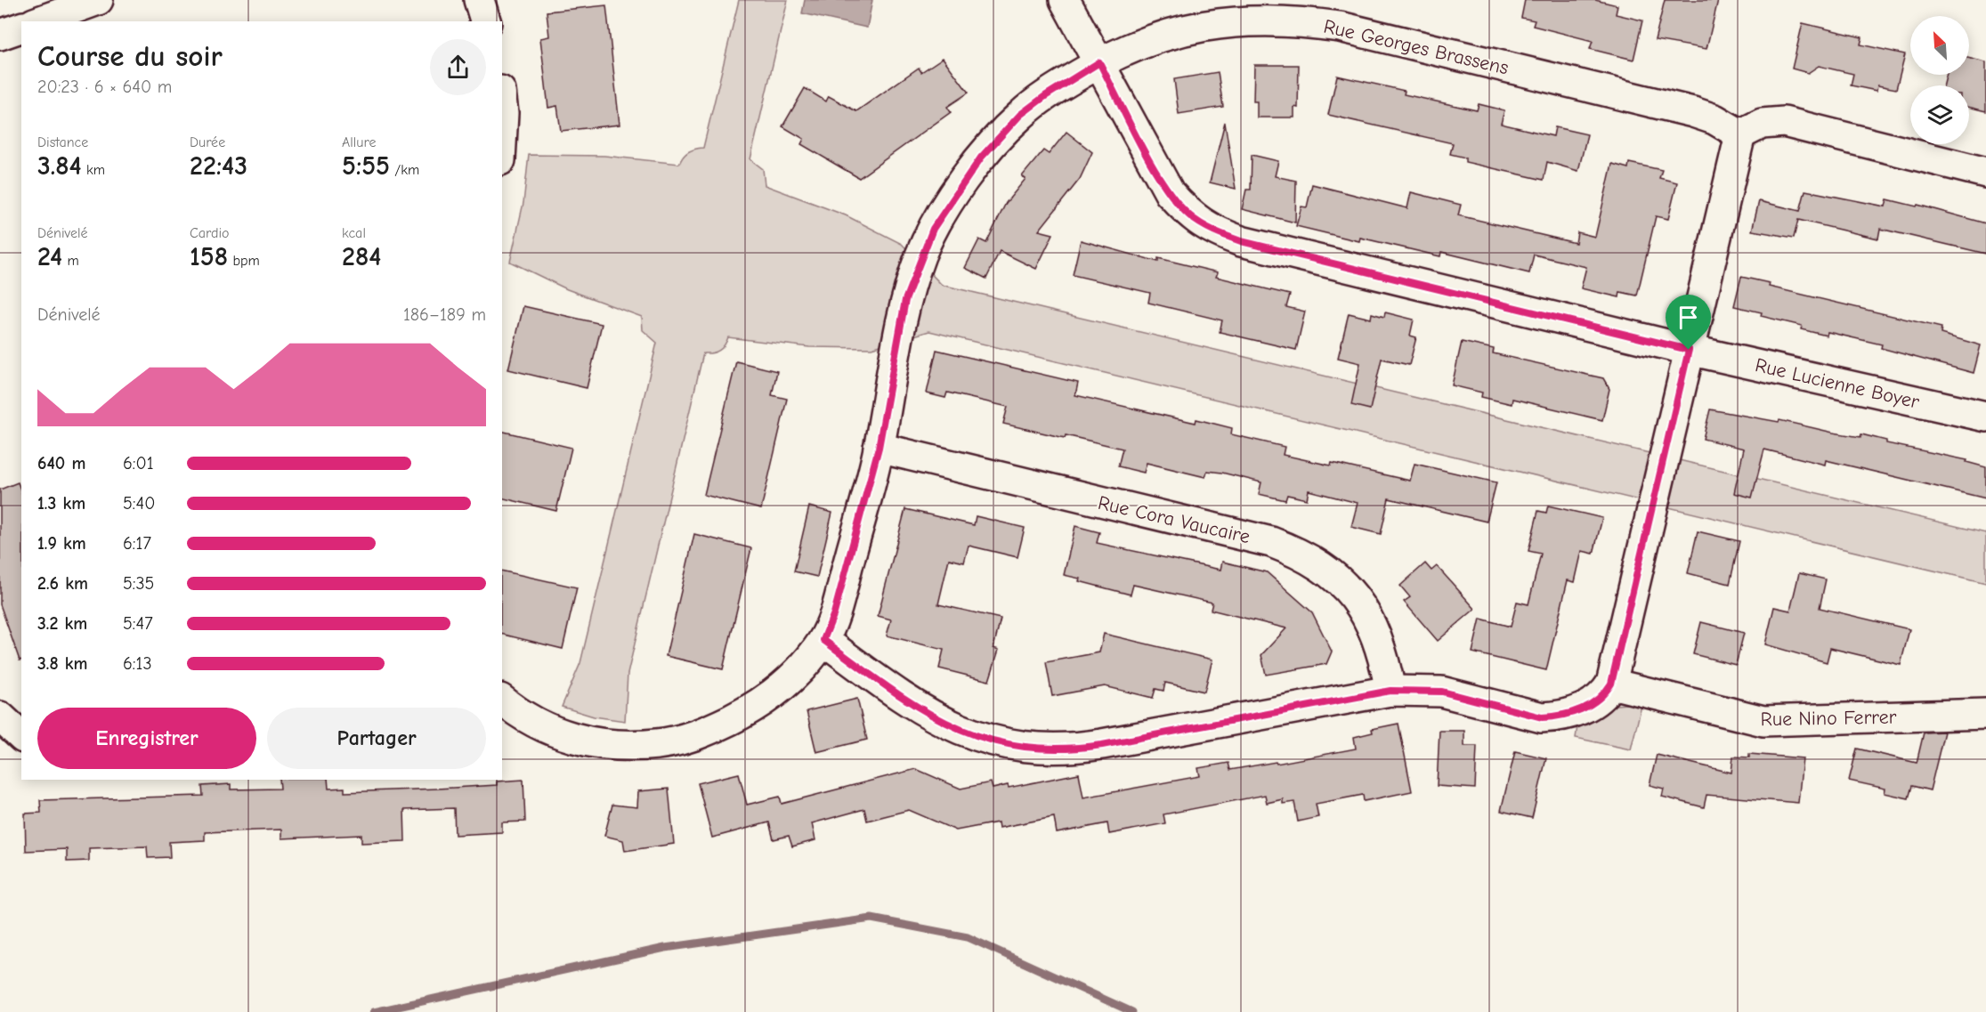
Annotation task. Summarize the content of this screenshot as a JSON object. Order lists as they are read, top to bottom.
{
  "streets": {
    "street": [
      "Rue Georges Brassens",
      "Rue Lucienne Boyer",
      "Rue Cora Vaucaire",
      "Rue Nino Ferrer"
    ]
  },
  "crossings": [
    ["Rue Georges Brassens", "Rue Lucienne Boyer"],
    ["Rue Georges Brassens", "Rue Cora Vaucaire"]
  ],
  "north": "top left",
  "page": {
    "heading": ["Course du soir", "20:23 · 6 × 640 m"],
    "stats": [
      ["Distance", "3.84 km"],
      ["Durée", "22:43"],
      ["Allure", "5:55 /km"],
      ["Dénivelé", "24 m"],
      ["Cardio", "158 bpm"],
      ["kcal", "284"]
    ],
    "chart": ["Dénivelé", "186–189 m"],
    "list": [
      {
        "name": "640 m",
        "note": "6:01"
      },
      {
        "name": "1.3 km",
        "note": "5:40"
      },
      {
        "name": "1.9 km",
        "note": "6:17"
      },
      {
        "name": "2.6 km",
        "note": "5:35"
      },
      {
        "name": "3.2 km",
        "note": "5:47"
      },
      {
        "name": "3.8 km",
        "note": "6:13"
      }
    ],
    "buttons": ["Enregistrer", "Partager"]
  }
}
